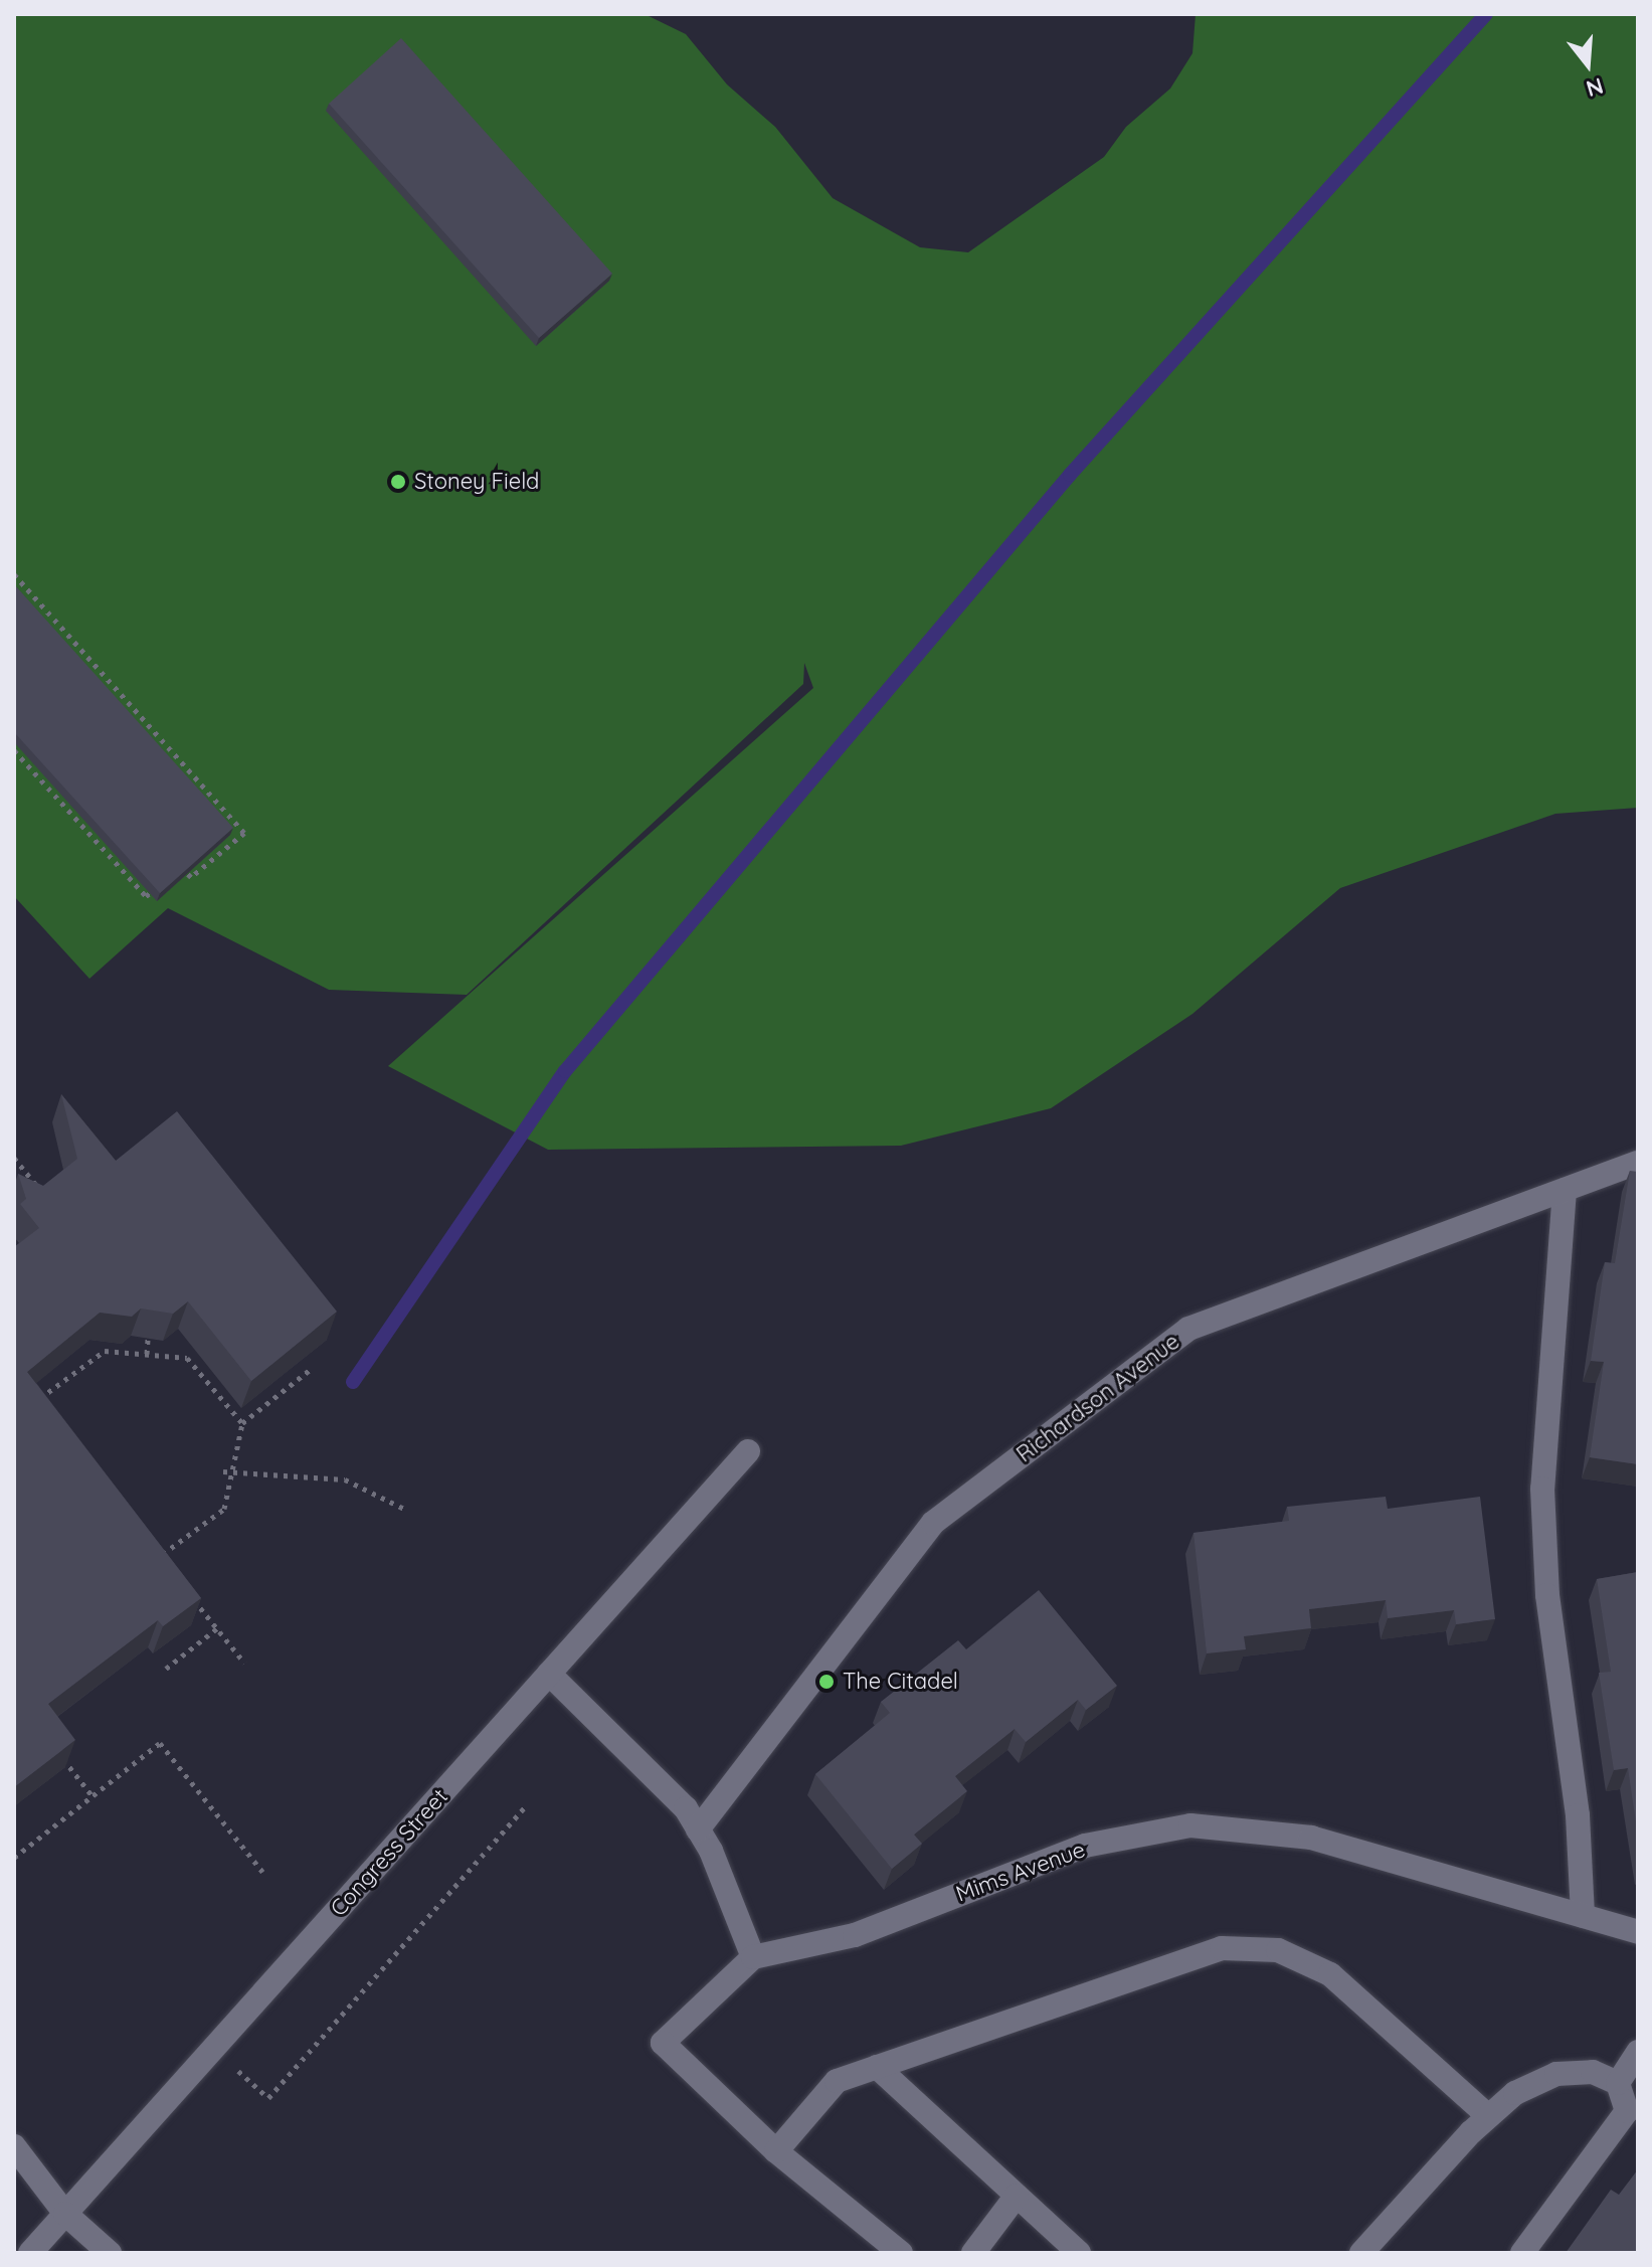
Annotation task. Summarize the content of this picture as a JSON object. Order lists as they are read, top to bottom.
{
  "streets": {
    "street": ["Richardson Avenue", "Congress Street", "Mims Avenue"]
  },
  "places": ["Stoney Field", "The Citadel"],
  "north": "bottom"
}
